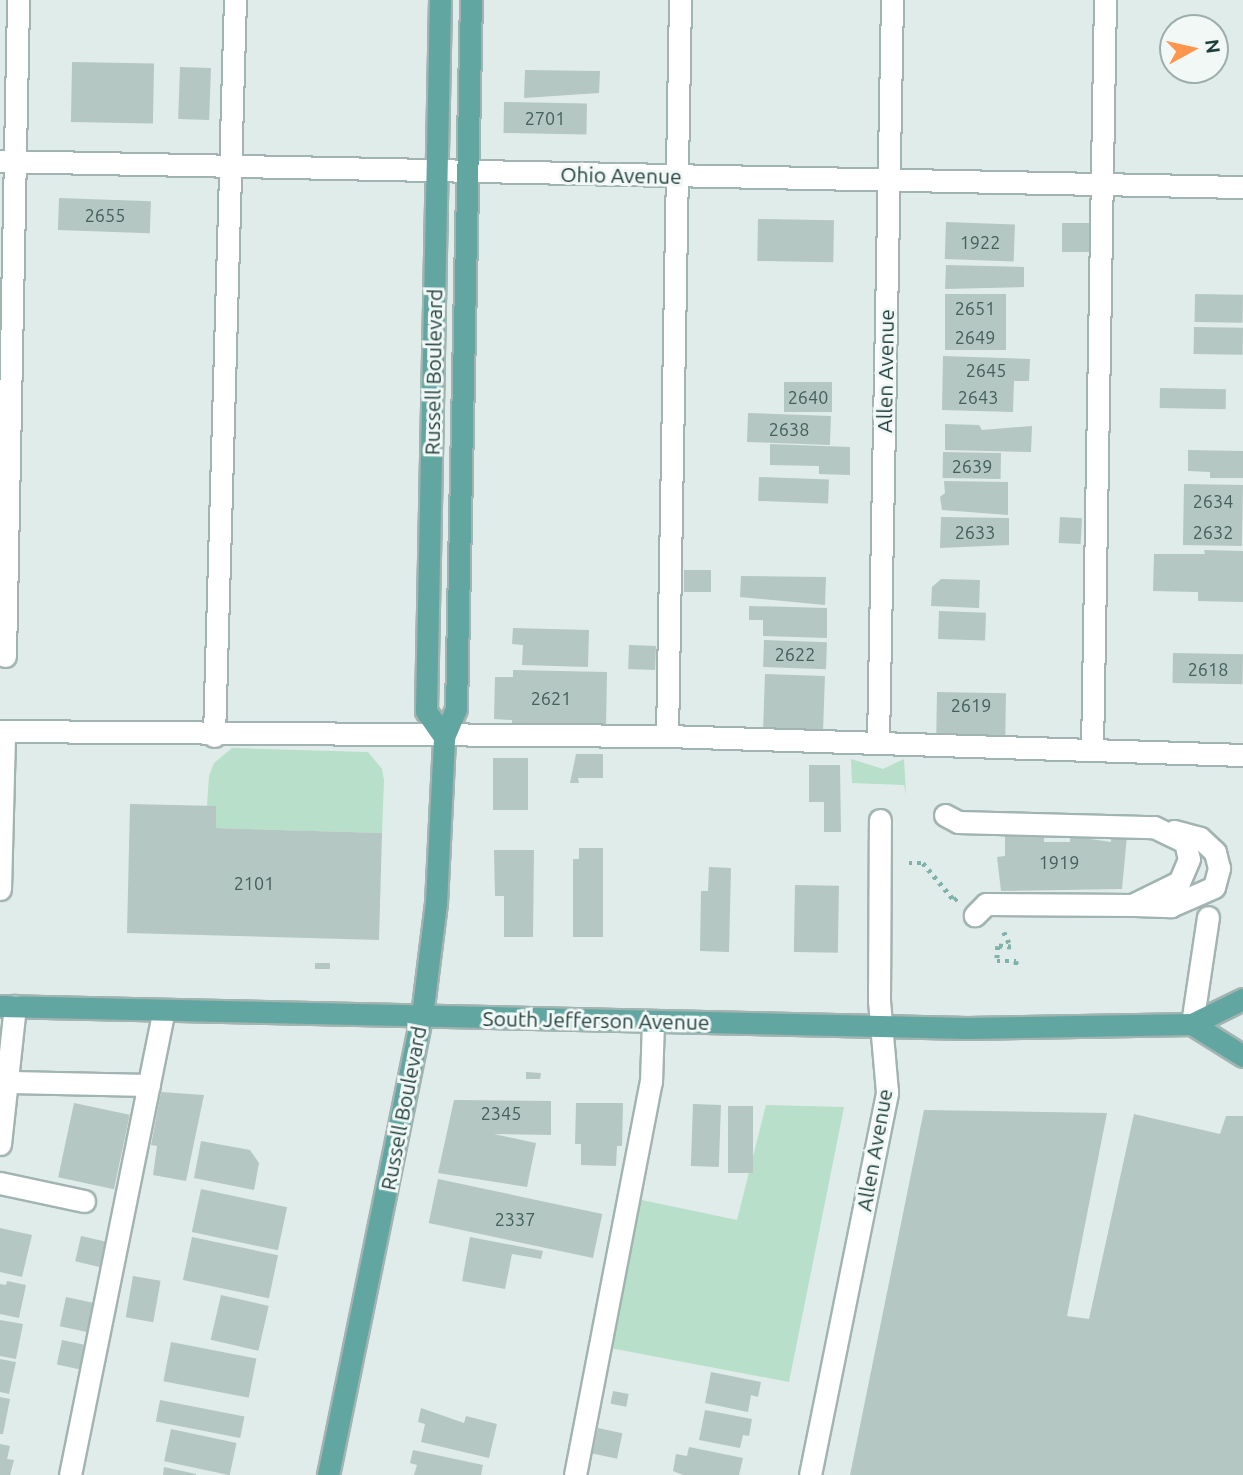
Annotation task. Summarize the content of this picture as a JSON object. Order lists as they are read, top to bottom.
{
  "streets": {
    "main road": ["Russell Boulevard", "South Jefferson Avenue"],
    "street": ["Ohio Avenue", "Allen Avenue"]
  },
  "crossings": [
    ["Ohio Avenue", "Allen Avenue"],
    ["Ohio Avenue", "Russell Boulevard"],
    ["Allen Avenue", "South Jefferson Avenue"],
    ["Russell Boulevard", "South Jefferson Avenue"]
  ],
  "house_numbers": [
    "2701",
    "2655",
    "1922",
    "2651",
    "2649",
    "2645",
    "2640",
    "2643",
    "2638",
    "2639",
    "2634",
    "2633",
    "2632",
    "2622",
    "2618",
    "2621",
    "2619",
    "1919",
    "2101",
    "2345",
    "2337"
  ],
  "north": "right"
}
